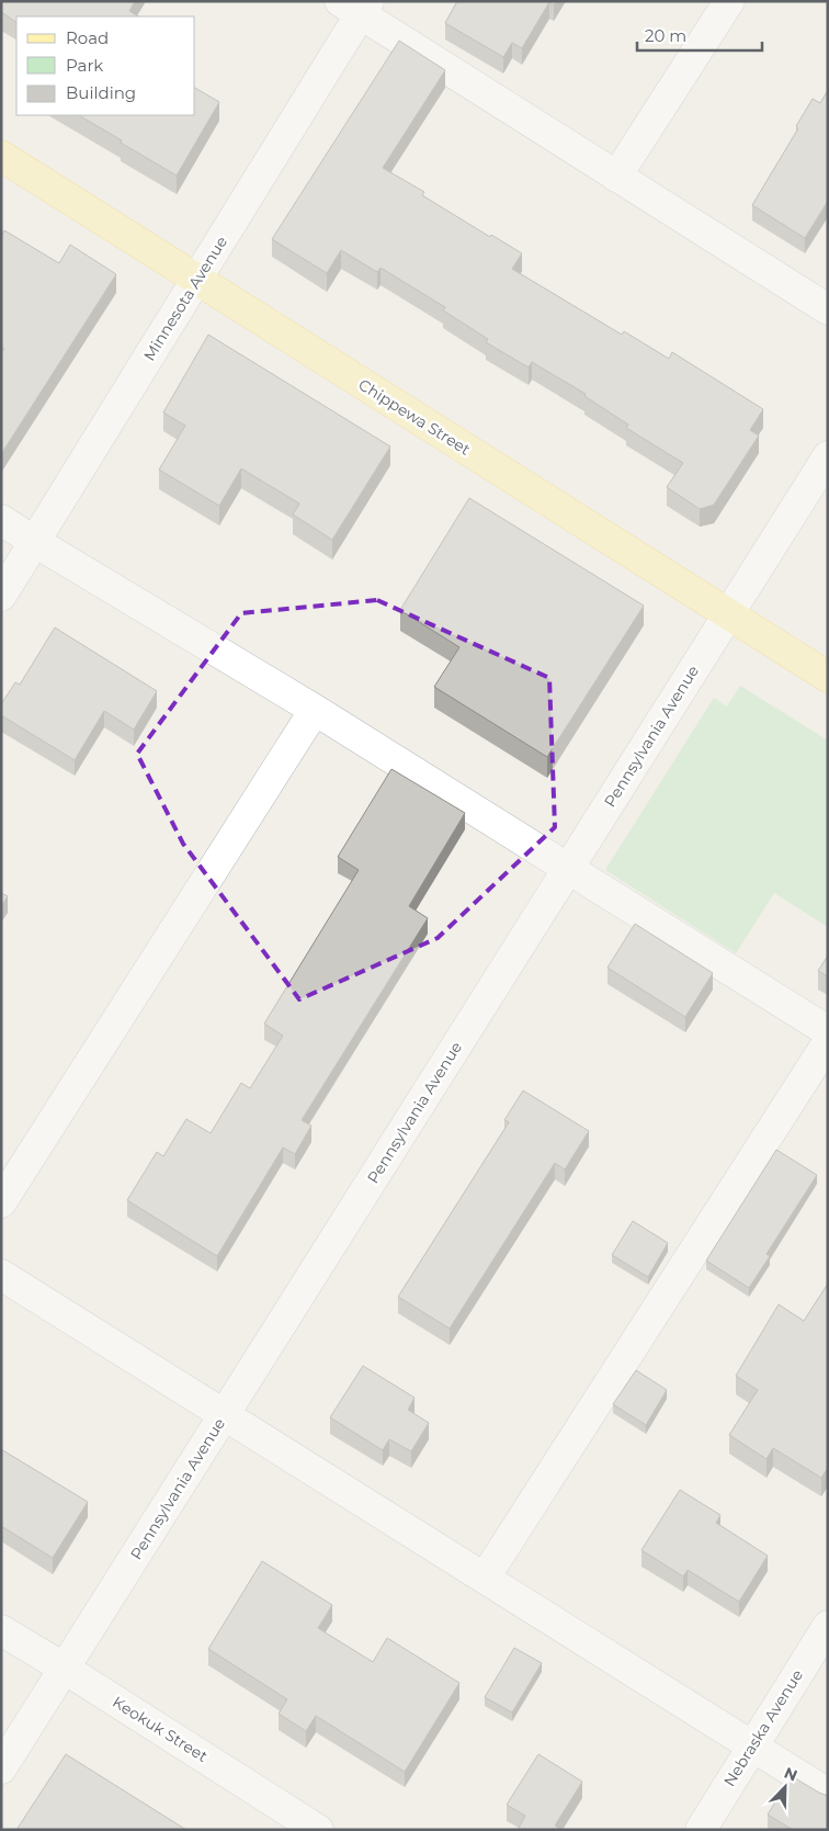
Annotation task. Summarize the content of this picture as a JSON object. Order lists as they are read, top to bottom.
{
  "streets": {
    "main road": ["Chippewa Street"],
    "street": [
      "Minnesota Avenue",
      "Pennsylvania Avenue",
      "Nebraska Avenue",
      "Keokuk Street"
    ]
  },
  "crossings": [
    ["Minnesota Avenue", "Chippewa Street"],
    ["Chippewa Street", "Pennsylvania Avenue"],
    ["Pennsylvania Avenue", "Keokuk Street"]
  ],
  "legend": ["Road", "Park", "Building"],
  "scale_bar": "20 m",
  "north": "top right"
}
